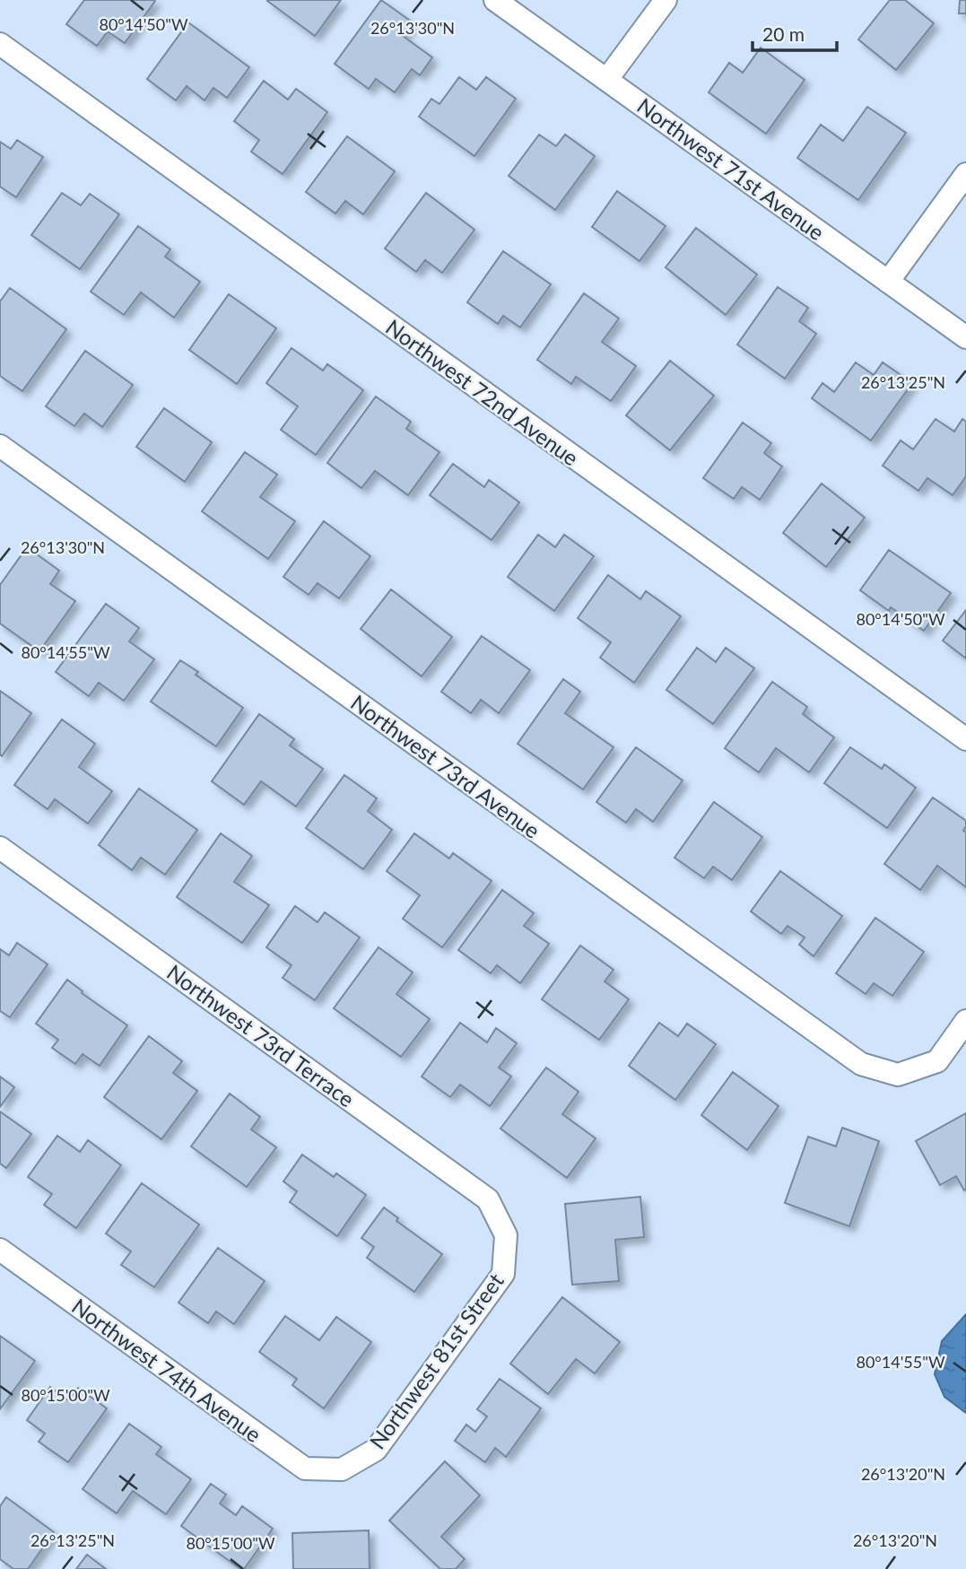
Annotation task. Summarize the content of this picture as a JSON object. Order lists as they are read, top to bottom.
{
  "streets": {
    "street": [
      "Northwest 71st Avenue",
      "Northwest 72nd Avenue",
      "Northwest 73rd Avenue",
      "Northwest 73rd Terrace",
      "Northwest 81st Street",
      "Northwest 74th Avenue"
    ]
  },
  "crossings": [
    ["Northwest 73rd Terrace", "Northwest 81st Street"],
    ["Northwest 81st Street", "Northwest 74th Avenue"]
  ],
  "scale_bar": "20 m",
  "coordinates": [
    "80°14'50\"W",
    "26°13'30\"N",
    "26°13'25\"N",
    "80°14'55\"W",
    "80°15'00\"W",
    "26°13'20\"N"
  ]
}
